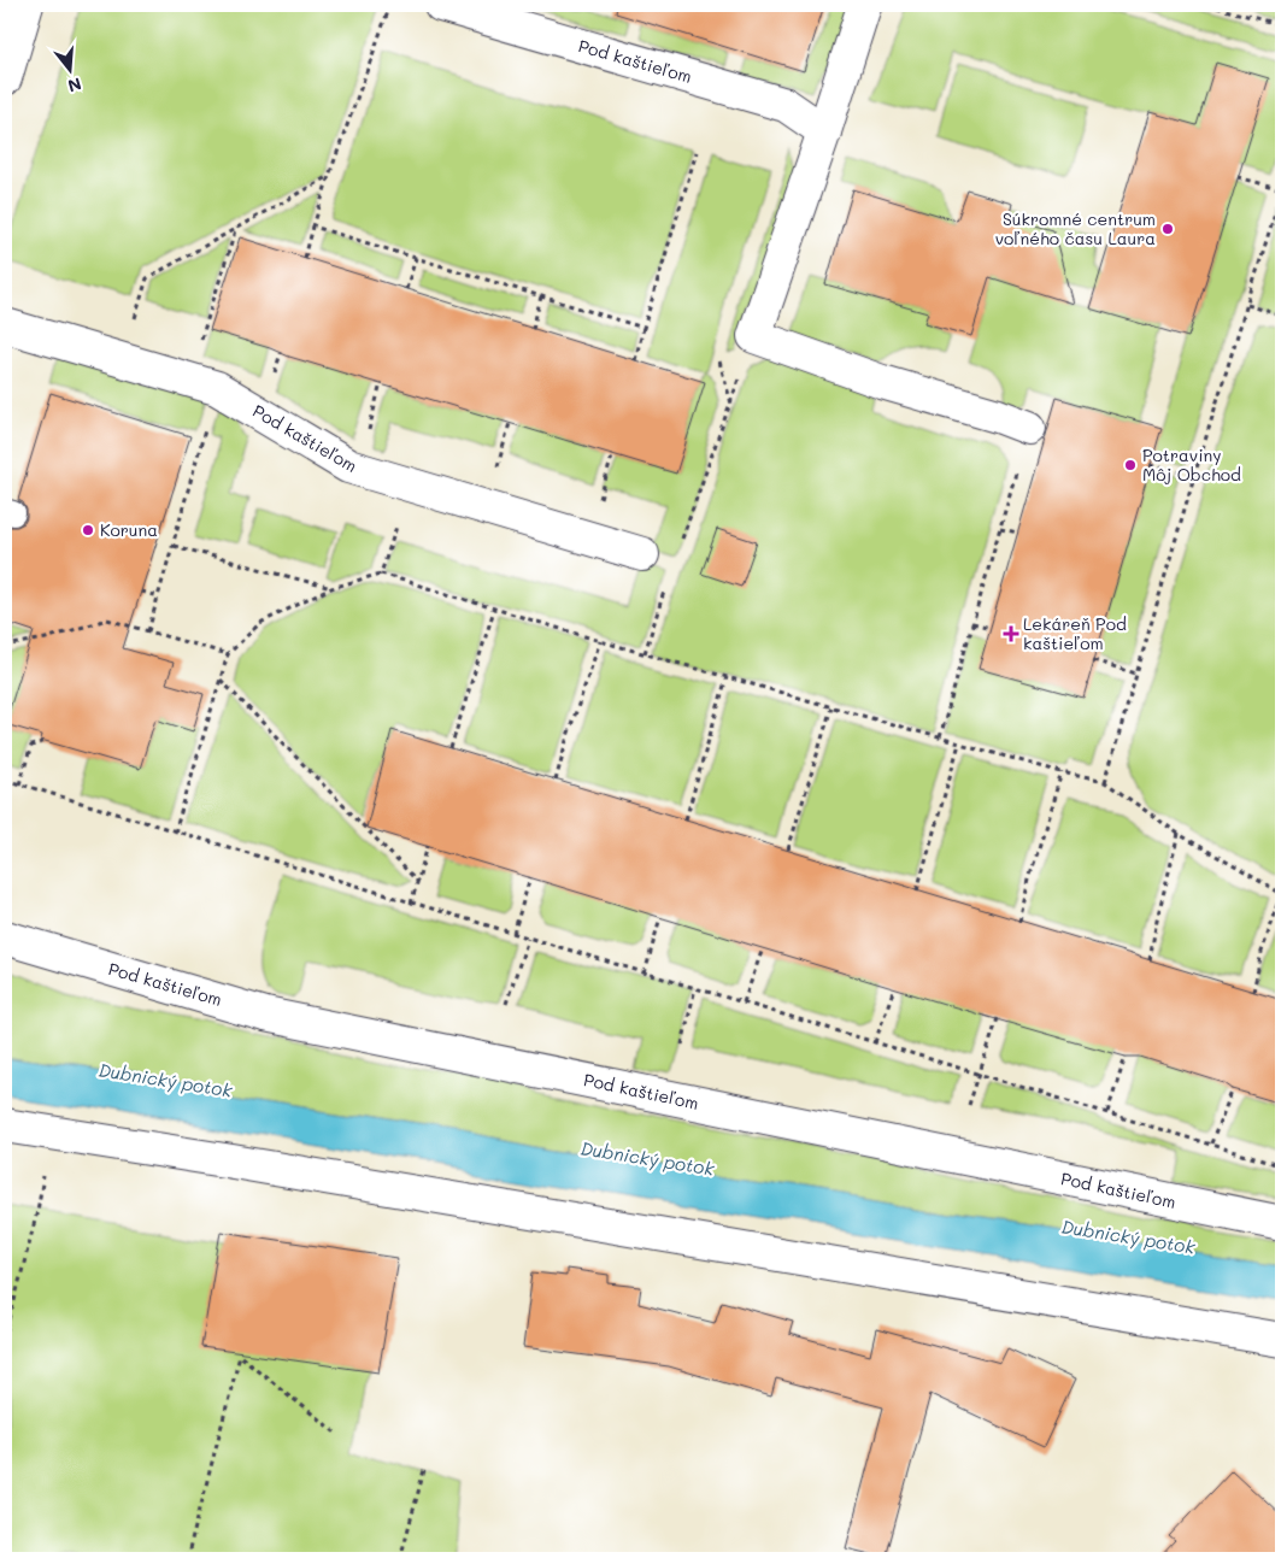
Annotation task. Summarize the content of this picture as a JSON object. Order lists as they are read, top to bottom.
{
  "streets": {
    "street": ["Pod kaštieľom"]
  },
  "water": ["Dubnický potok"],
  "places": {
    "other": ["Súkromné centrum voľného času Laura", "Potraviny Môj Obchod", "Koruna"],
    "health": ["Lekáreň Pod kaštieľom"]
  },
  "north": "bottom"
}
